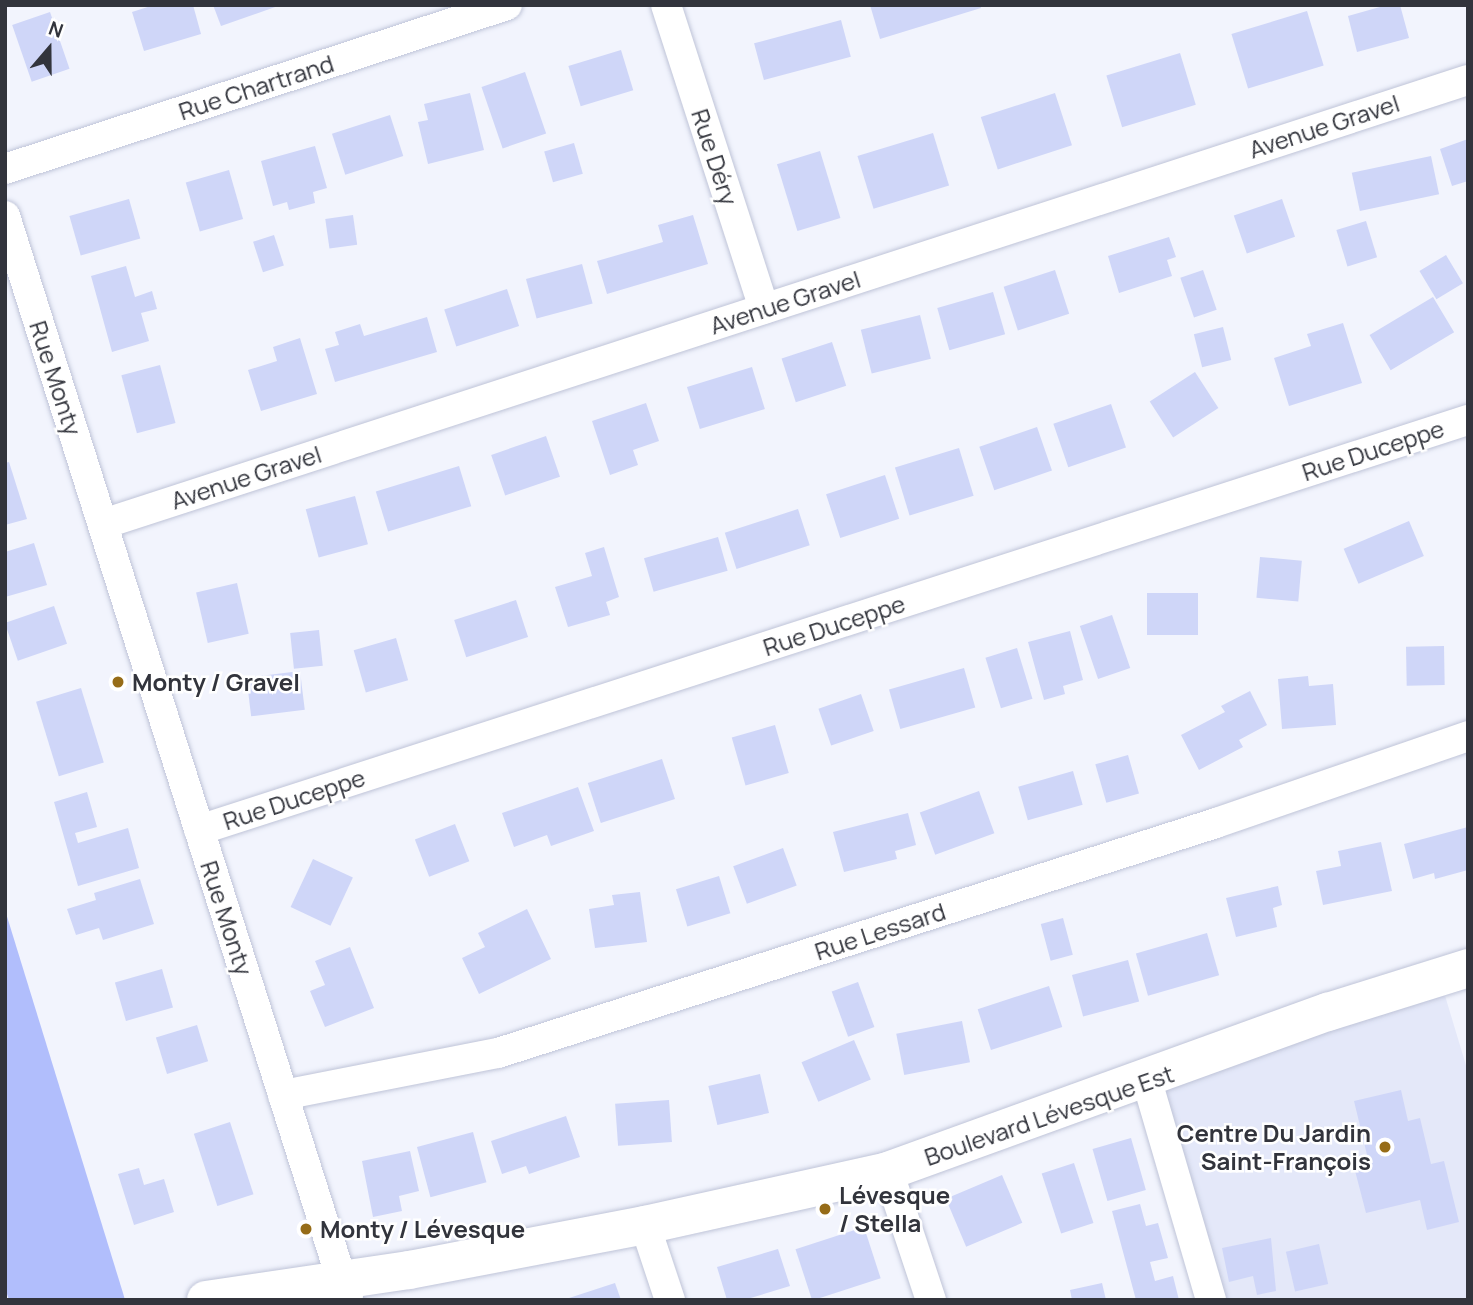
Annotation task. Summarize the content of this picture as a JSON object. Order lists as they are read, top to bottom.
{
  "streets": {
    "street": [
      "Rue Chartrand",
      "Avenue Gravel",
      "Rue Déry",
      "Rue Monty",
      "Rue Duceppe",
      "Rue Lessard",
      "Boulevard Lévesque Est"
    ]
  },
  "crossings": [
    ["Avenue Gravel", "Rue Déry"],
    ["Avenue Gravel", "Rue Monty"],
    ["Rue Monty", "Rue Duceppe"],
    ["Rue Monty", "Rue Lessard"],
    ["Rue Monty", "Boulevard Lévesque Est"]
  ],
  "places": [
    "Monty / Gravel",
    "Centre Du Jardin Saint-François",
    "Lévesque / Stella",
    "Monty / Lévesque"
  ],
  "north": "top"
}
